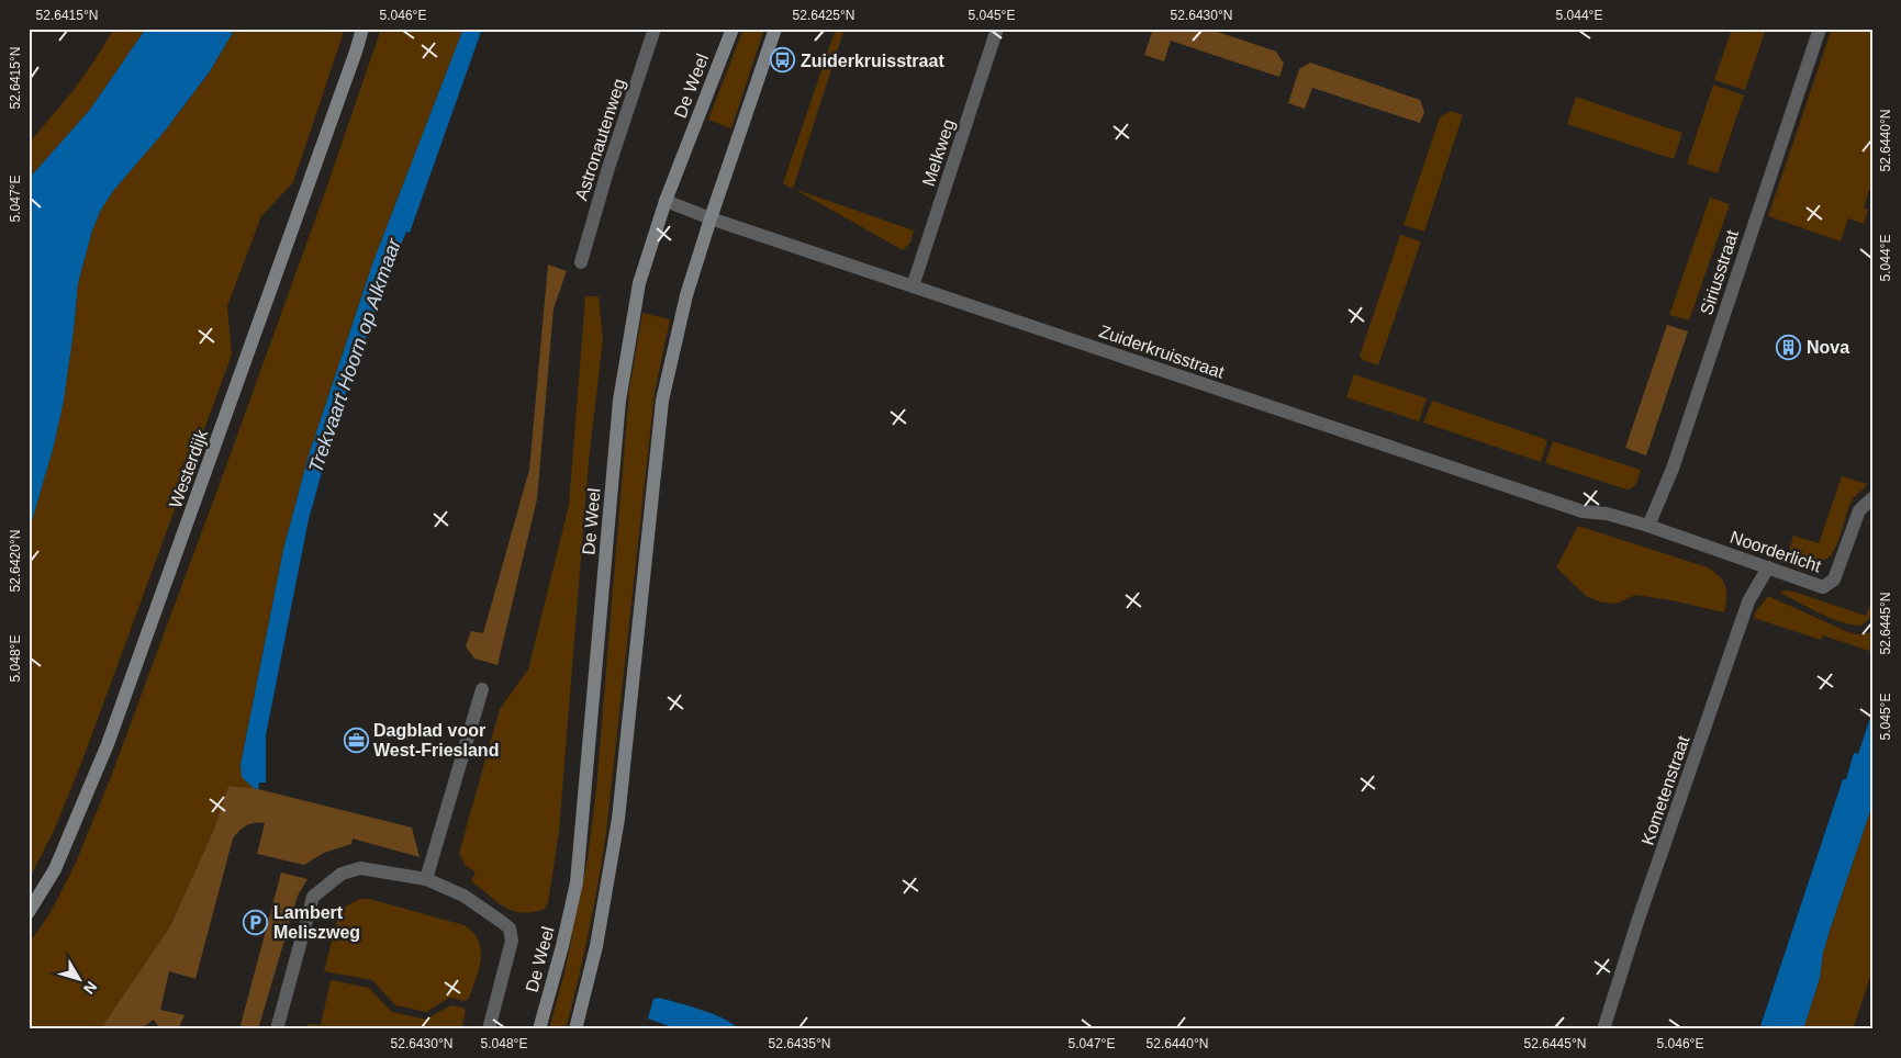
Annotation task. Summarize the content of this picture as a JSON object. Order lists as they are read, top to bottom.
{
  "streets": {
    "street": [
      "De Weel",
      "Astronautenweg",
      "Melkweg",
      "Siriusstraat",
      "Zuiderkruisstraat",
      "Westerdijk",
      "Noorderlicht",
      "Kometenstraat"
    ]
  },
  "crossings": [
    ["De Weel", "Zuiderkruisstraat"],
    ["Melkweg", "Zuiderkruisstraat"],
    ["Siriusstraat", "Zuiderkruisstraat"],
    ["Siriusstraat", "Noorderlicht"],
    ["Zuiderkruisstraat", "Noorderlicht"],
    ["Noorderlicht", "Kometenstraat"]
  ],
  "water": ["Trekvaart Hoorn op Alkmaar"],
  "places": {
    "bus stop": ["Zuiderkruisstraat"],
    "building": ["Nova"],
    "office": ["Dagblad voor West-Friesland"],
    "parking": ["Lambert Meliszweg"]
  },
  "north": "bottom right",
  "coordinates": [
    "52.6415°N",
    "5.046°E",
    "52.6425°N",
    "5.045°E",
    "52.6430°N",
    "5.044°E",
    "52.6440°N",
    "5.047°E",
    "52.6420°N",
    "52.6445°N",
    "5.048°E",
    "52.6435°N"
  ]
}
